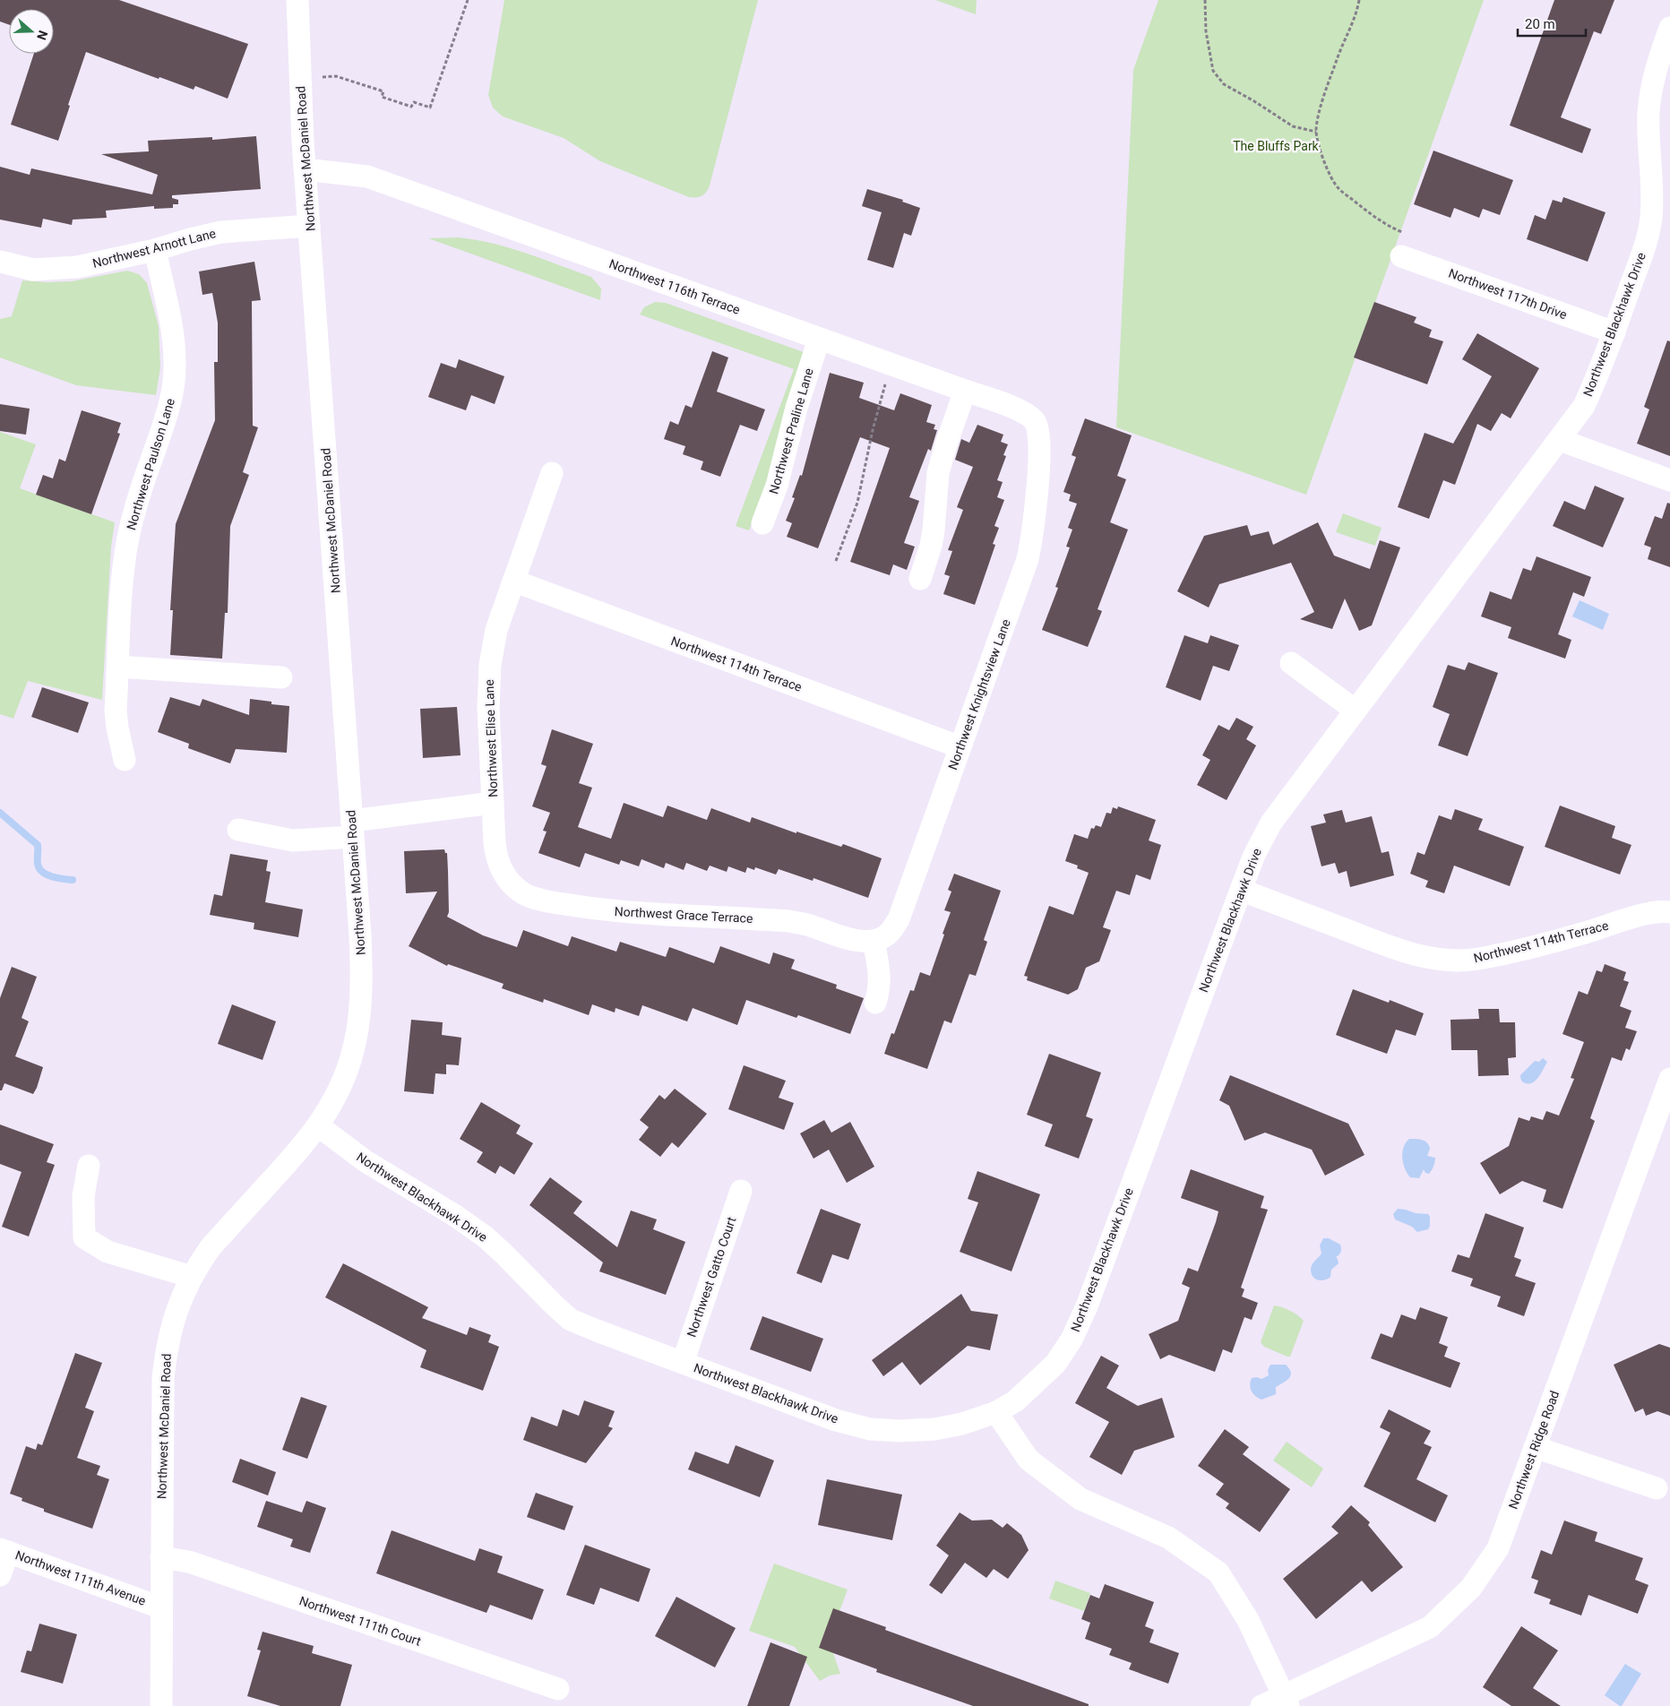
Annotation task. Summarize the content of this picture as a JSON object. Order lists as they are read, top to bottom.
{
  "streets": {
    "street": [
      "Northwest McDaniel Road",
      "Northwest Arnott Lane",
      "Northwest 116th Terrace",
      "Northwest 117th Drive",
      "Northwest Blackhawk Drive",
      "Northwest Praline Lane",
      "Northwest Paulson Lane",
      "Northwest 114th Terrace",
      "Northwest Knightsview Lane",
      "Northwest Elise Lane",
      "Northwest Grace Terrace",
      "Northwest Gatto Court",
      "Northwest Ridge Road",
      "Northwest 111th Avenue",
      "Northwest 111th Court"
    ]
  },
  "crossings": [
    ["Northwest McDaniel Road", "Northwest Arnott Lane"],
    ["Northwest McDaniel Road", "Northwest 116th Terrace"],
    ["Northwest McDaniel Road", "Northwest Blackhawk Drive"],
    ["Northwest McDaniel Road", "Northwest 111th Avenue"],
    ["Northwest McDaniel Road", "Northwest 111th Court"],
    ["Northwest Arnott Lane", "Northwest Paulson Lane"],
    ["Northwest 116th Terrace", "Northwest Praline Lane"],
    ["Northwest 116th Terrace", "Northwest Knightsview Lane"],
    ["Northwest 117th Drive", "Northwest Blackhawk Drive"],
    ["Northwest Blackhawk Drive", "Northwest 114th Terrace"],
    ["Northwest Blackhawk Drive", "Northwest Gatto Court"],
    ["Northwest 114th Terrace", "Northwest Knightsview Lane"],
    ["Northwest 114th Terrace", "Northwest Elise Lane"],
    ["Northwest Knightsview Lane", "Northwest Grace Terrace"],
    ["Northwest Elise Lane", "Northwest Grace Terrace"]
  ],
  "parks": ["The Bluffs Park"],
  "scale_bar": "20 m",
  "north": "right"
}
